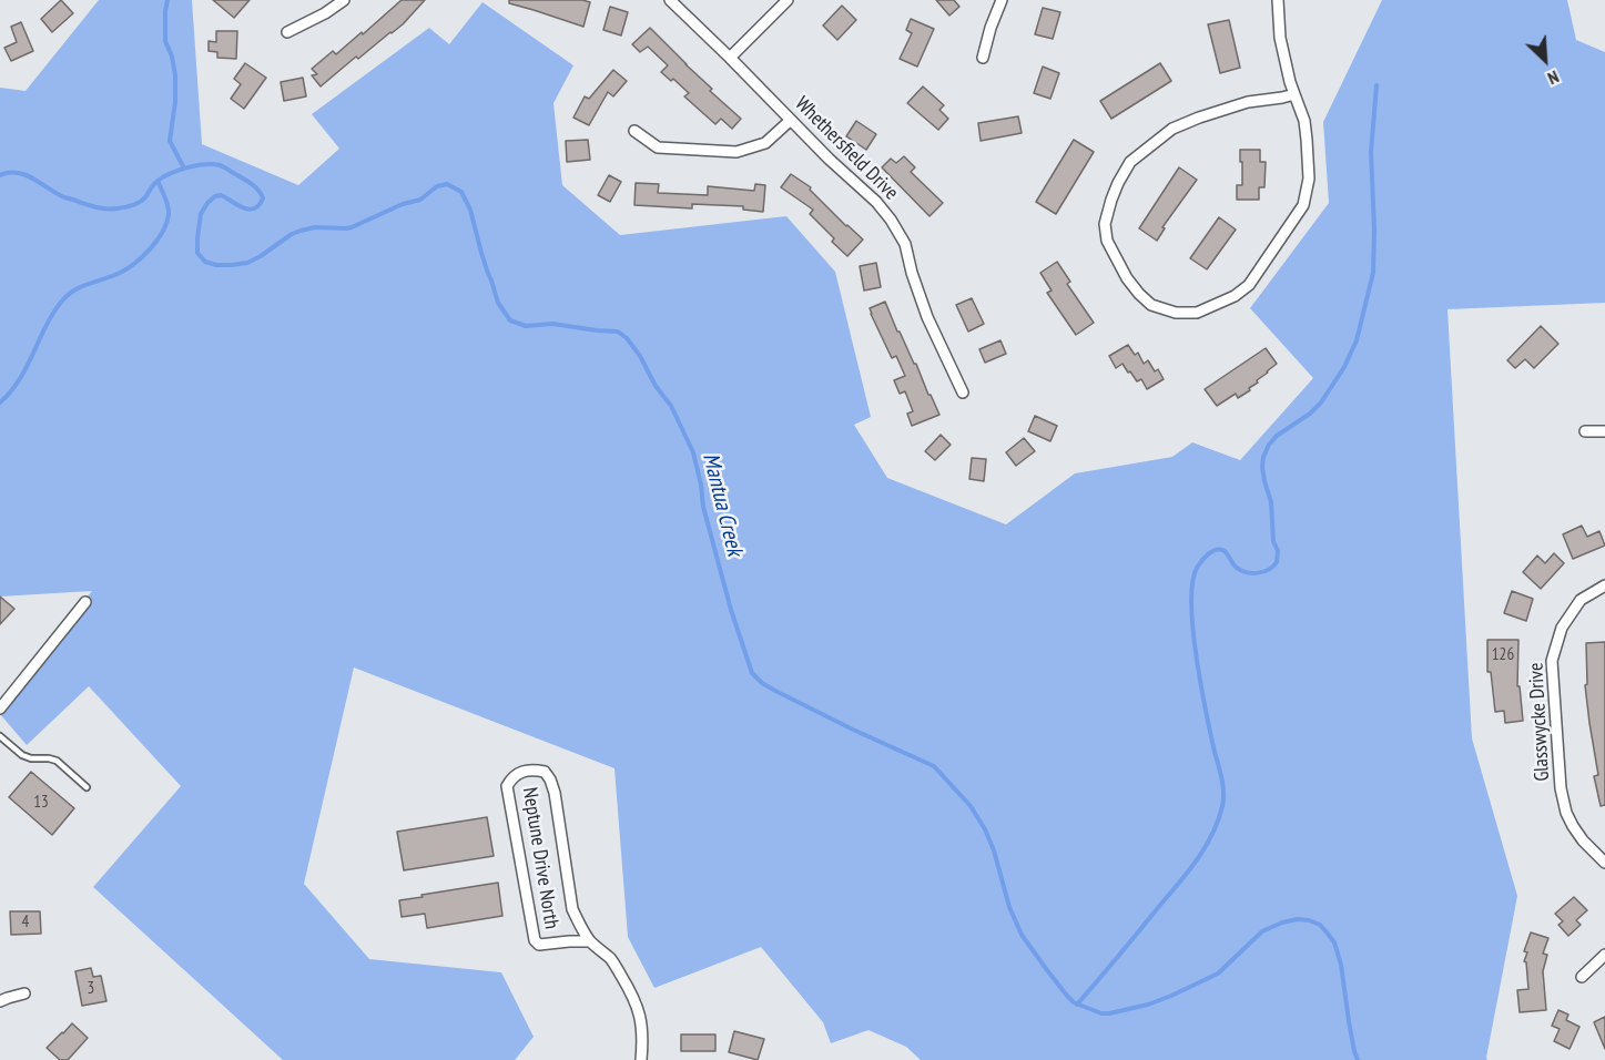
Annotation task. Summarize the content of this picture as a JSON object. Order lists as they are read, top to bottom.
{
  "streets": {
    "street": ["Whethersfield Drive", "Glasswycke Drive", "Neptune Drive North"]
  },
  "water": ["Mantua Creek"],
  "house_numbers": [
    "126",
    "13",
    "4",
    "3"
  ],
  "north": "bottom right"
}
